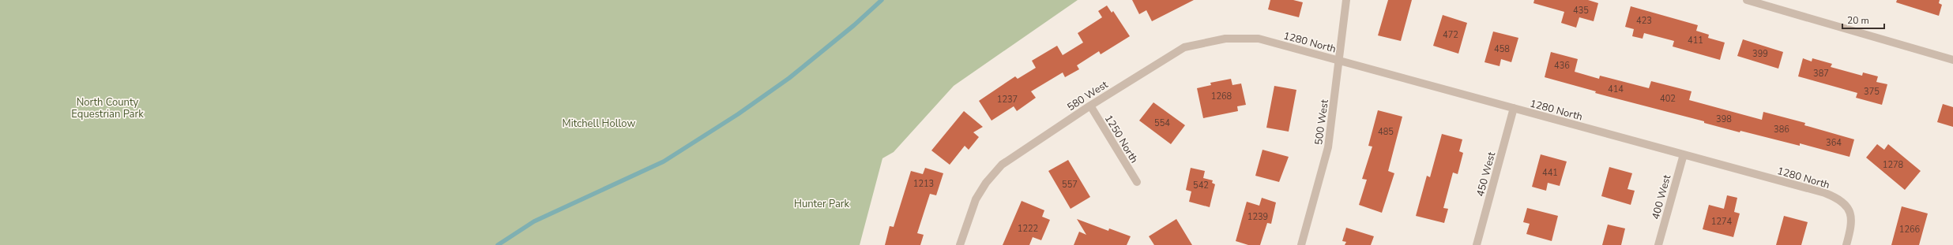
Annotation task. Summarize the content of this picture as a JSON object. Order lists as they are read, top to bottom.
{
  "streets": {
    "street": [
      "1280 North",
      "580 West",
      "500 West",
      "1250 North",
      "450 West",
      "400 West"
    ]
  },
  "crossings": [
    ["1280 North", "580 West"],
    ["1280 North", "500 West"],
    ["1280 North", "450 West"],
    ["1280 North", "400 West"],
    ["580 West", "1250 North"]
  ],
  "parks": ["North County Equestrian Park", "Mitchell Hollow", "Hunter Park"],
  "house_numbers": [
    "435",
    "423",
    "472",
    "411",
    "458",
    "399",
    "436",
    "387",
    "414",
    "375",
    "1268",
    "402",
    "1237",
    "398",
    "554",
    "386",
    "485",
    "364",
    "1278",
    "441",
    "1213",
    "557",
    "542",
    "1239",
    "1274",
    "1222",
    "1266"
  ],
  "scale_bar": "20 m"
}
